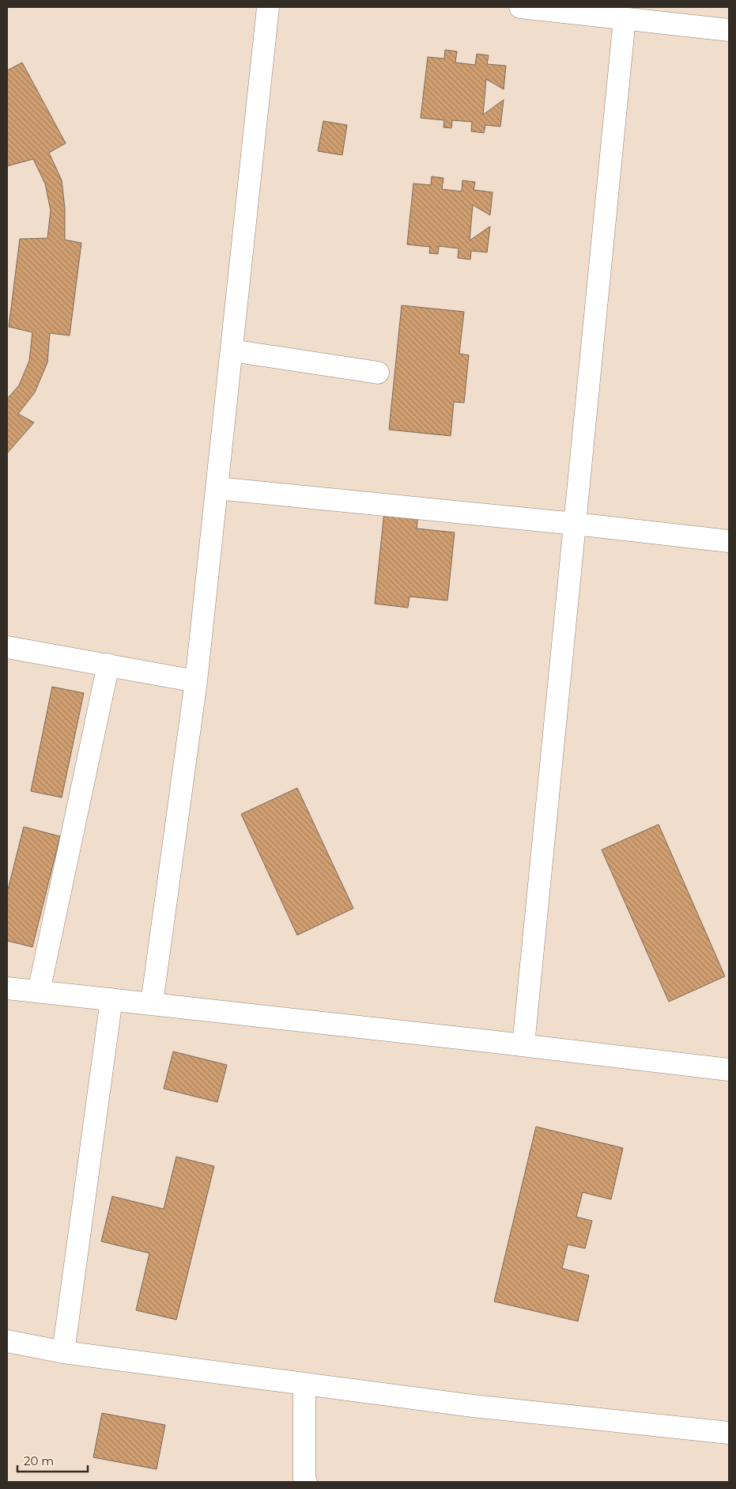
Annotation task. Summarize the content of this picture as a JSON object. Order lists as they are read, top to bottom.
{
  "scale_bar": "20 m"
}
